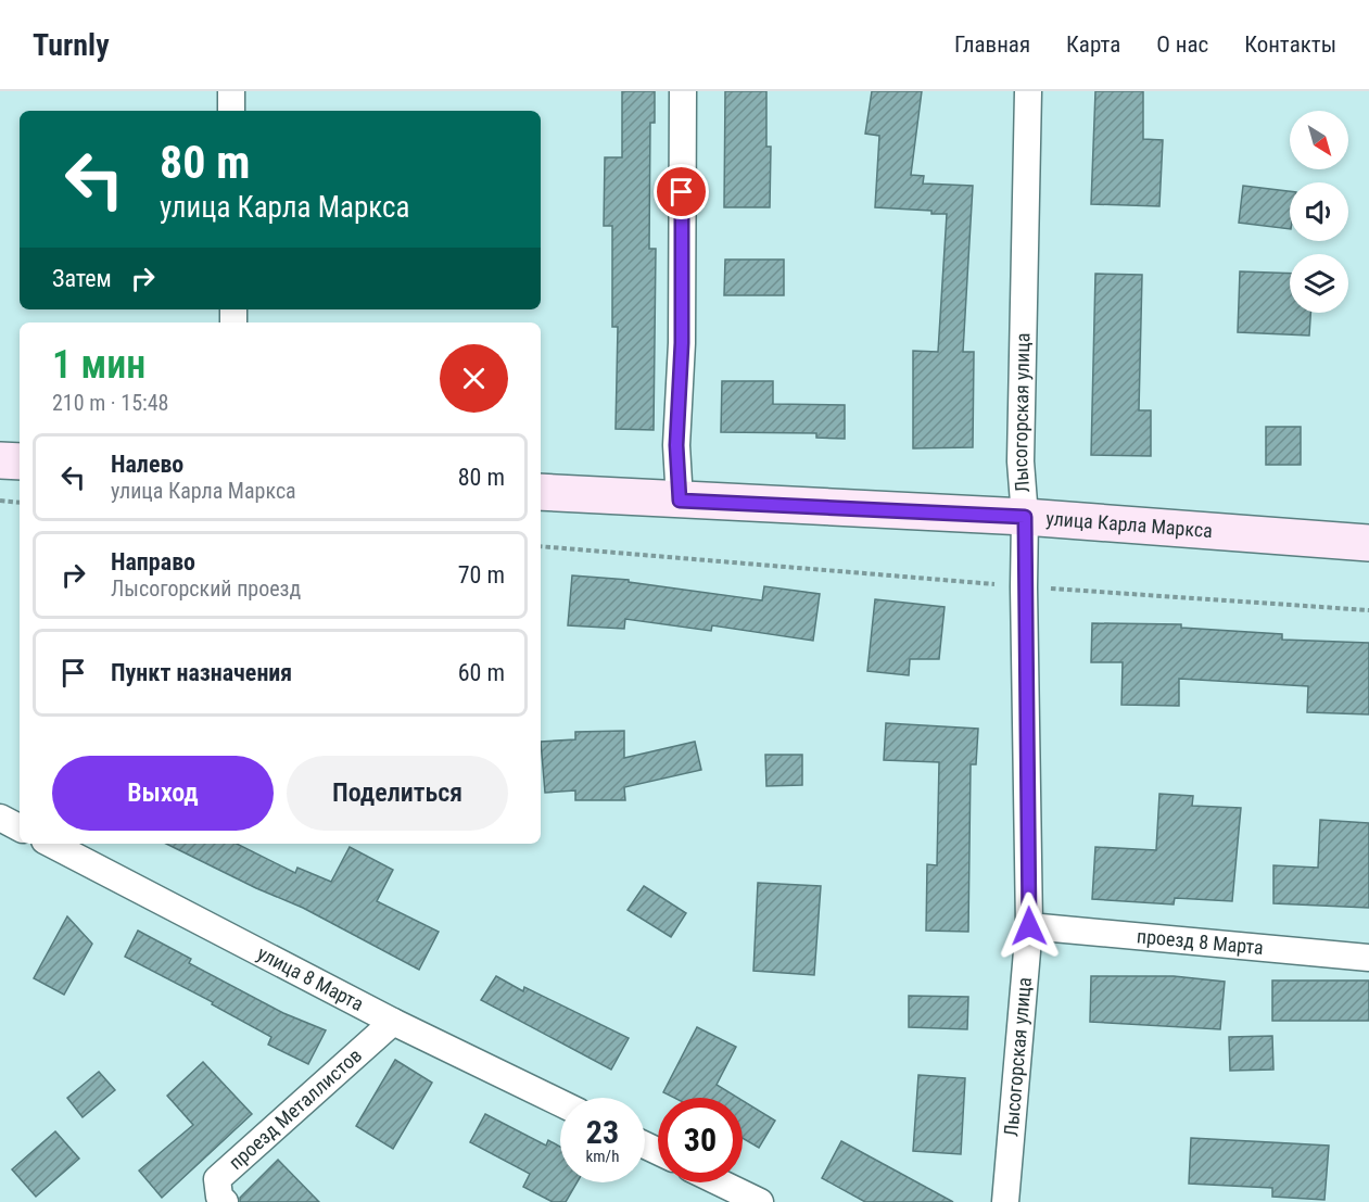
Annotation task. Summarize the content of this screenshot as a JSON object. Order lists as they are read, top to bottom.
{
  "streets": {
    "main road": ["улица Карла Маркса"],
    "street": [
      "Лысогорская улица",
      "проезд 8 Марта",
      "улица 8 Марта",
      "проезд Металлистов"
    ]
  },
  "crossings": [
    ["Лысогорская улица", "улица Карла Маркса"],
    ["Лысогорская улица", "проезд 8 Марта"],
    ["улица 8 Марта", "проезд Металлистов"]
  ],
  "north": "bottom right",
  "page": {
    "header": "Turnly",
    "nav": [
      "Главная",
      "Карта",
      "О нас",
      "Контакты"
    ],
    "turn": ["80 m", "улица Карла Маркса"],
    "then": "Затем",
    "heading": ["1 мин", "210 m · 15:48"],
    "list": [
      {
        "name": "Налево",
        "note": "улица Карла Маркса",
        "value": "80 m"
      },
      {
        "name": "Направо",
        "note": "Лысогорский проезд",
        "value": "70 m"
      },
      {
        "name": "Пункт назначения",
        "value": "60 m"
      }
    ],
    "buttons": ["Выход", "Поделиться"],
    "speed": "23 km/h",
    "limit": "30"
  }
}
